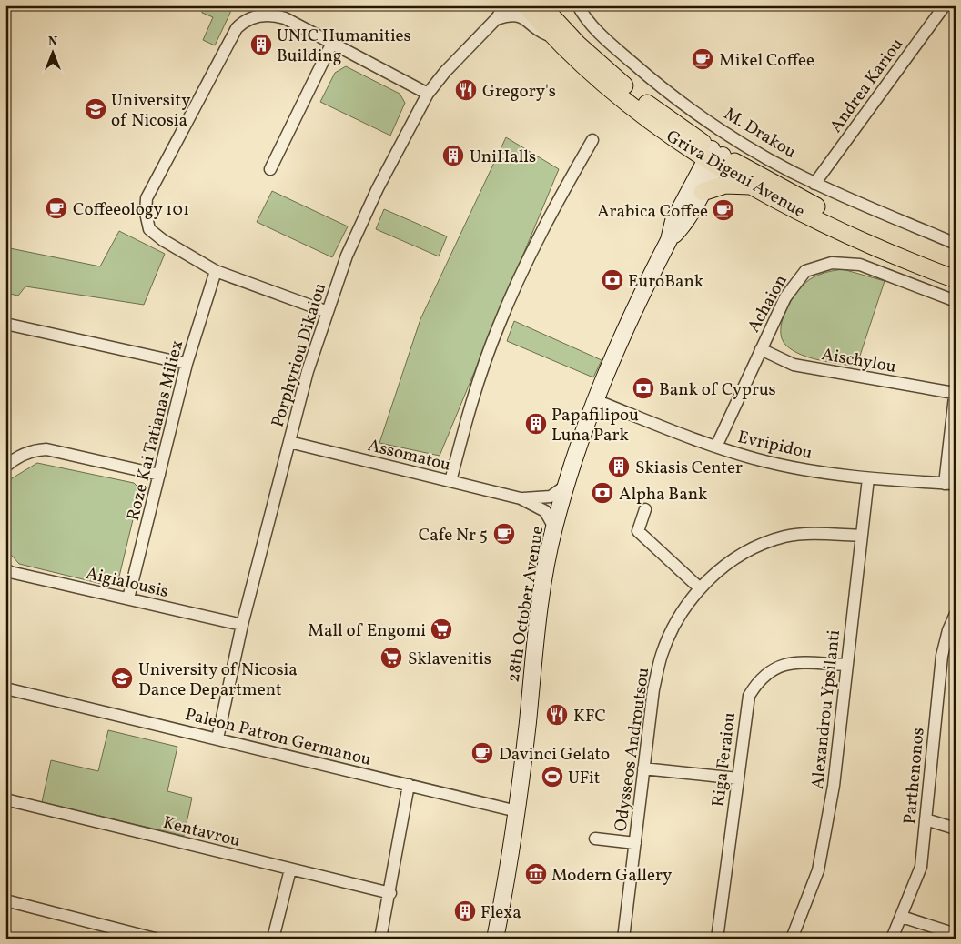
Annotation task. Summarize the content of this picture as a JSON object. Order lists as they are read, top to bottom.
{
  "streets": {
    "main road": ["Griva Digeni Avenue", "28th October Avenue"],
    "street": [
      "Andrea Kariou",
      "M. Drakou",
      "Achaion",
      "Porphyriou Dikaiou",
      "Aischylou",
      "Roze Kai Tatianas Miliex",
      "Evripidou",
      "Assomatou",
      "Aigialousis",
      "Alexandrou Ypsilanti",
      "Paleon Patron Germanou",
      "Odysseos Androutsou",
      "Riga Feraiou",
      "Parthenonos",
      "Kentavrou"
    ]
  },
  "crossings": [
    ["Andrea Kariou", "M. Drakou"],
    ["Griva Digeni Avenue", "28th October Avenue"],
    ["Achaion", "Aischylou"],
    ["Achaion", "Evripidou"],
    ["Porphyriou Dikaiou", "Assomatou"],
    ["Porphyriou Dikaiou", "Aigialousis"],
    ["Porphyriou Dikaiou", "Paleon Patron Germanou"],
    ["Roze Kai Tatianas Miliex", "Aigialousis"],
    ["Evripidou", "28th October Avenue"],
    ["Evripidou", "Alexandrou Ypsilanti"],
    ["Assomatou", "28th October Avenue"],
    ["28th October Avenue", "Paleon Patron Germanou"],
    ["Alexandrou Ypsilanti", "Odysseos Androutsou"],
    ["Alexandrou Ypsilanti", "Riga Feraiou"]
  ],
  "places": {
    "building": [
      "UNIC Humanities Building",
      "UniHalls",
      "Papafilipou Luna Park",
      "Skiasis Center",
      "Flexa"
    ],
    "cafe": [
      "Mikel Coffee",
      "Coffeeology 101",
      "Arabica Coffee",
      "Cafe Nr 5",
      "Davinci Gelato"
    ],
    "restaurant": ["Gregory's", "KFC"],
    "school or university": ["University of Nicosia", "University of Nicosia Dance Department"],
    "bank": ["EuroBank", "Bank of Cyprus", "Alpha Bank"],
    "supermarket": ["Mall of Engomi", "Sklavenitis"],
    "sports": ["UFit"],
    "museum": ["Modern Gallery"]
  },
  "north": "top"
}
